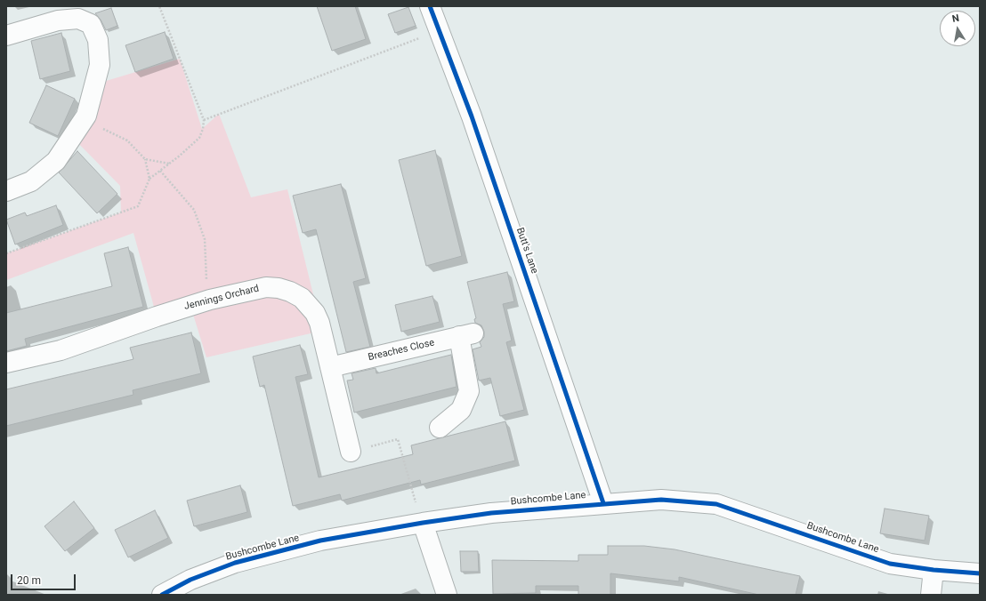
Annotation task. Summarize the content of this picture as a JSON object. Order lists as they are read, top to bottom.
{
  "streets": {
    "street": [
      "Butt's Lane",
      "Jennings Orchard",
      "Breaches Close",
      "Bushcombe Lane"
    ]
  },
  "crossings": [
    ["Butt's Lane", "Bushcombe Lane"],
    ["Jennings Orchard", "Breaches Close"]
  ],
  "scale_bar": "20 m",
  "north": "top"
}
